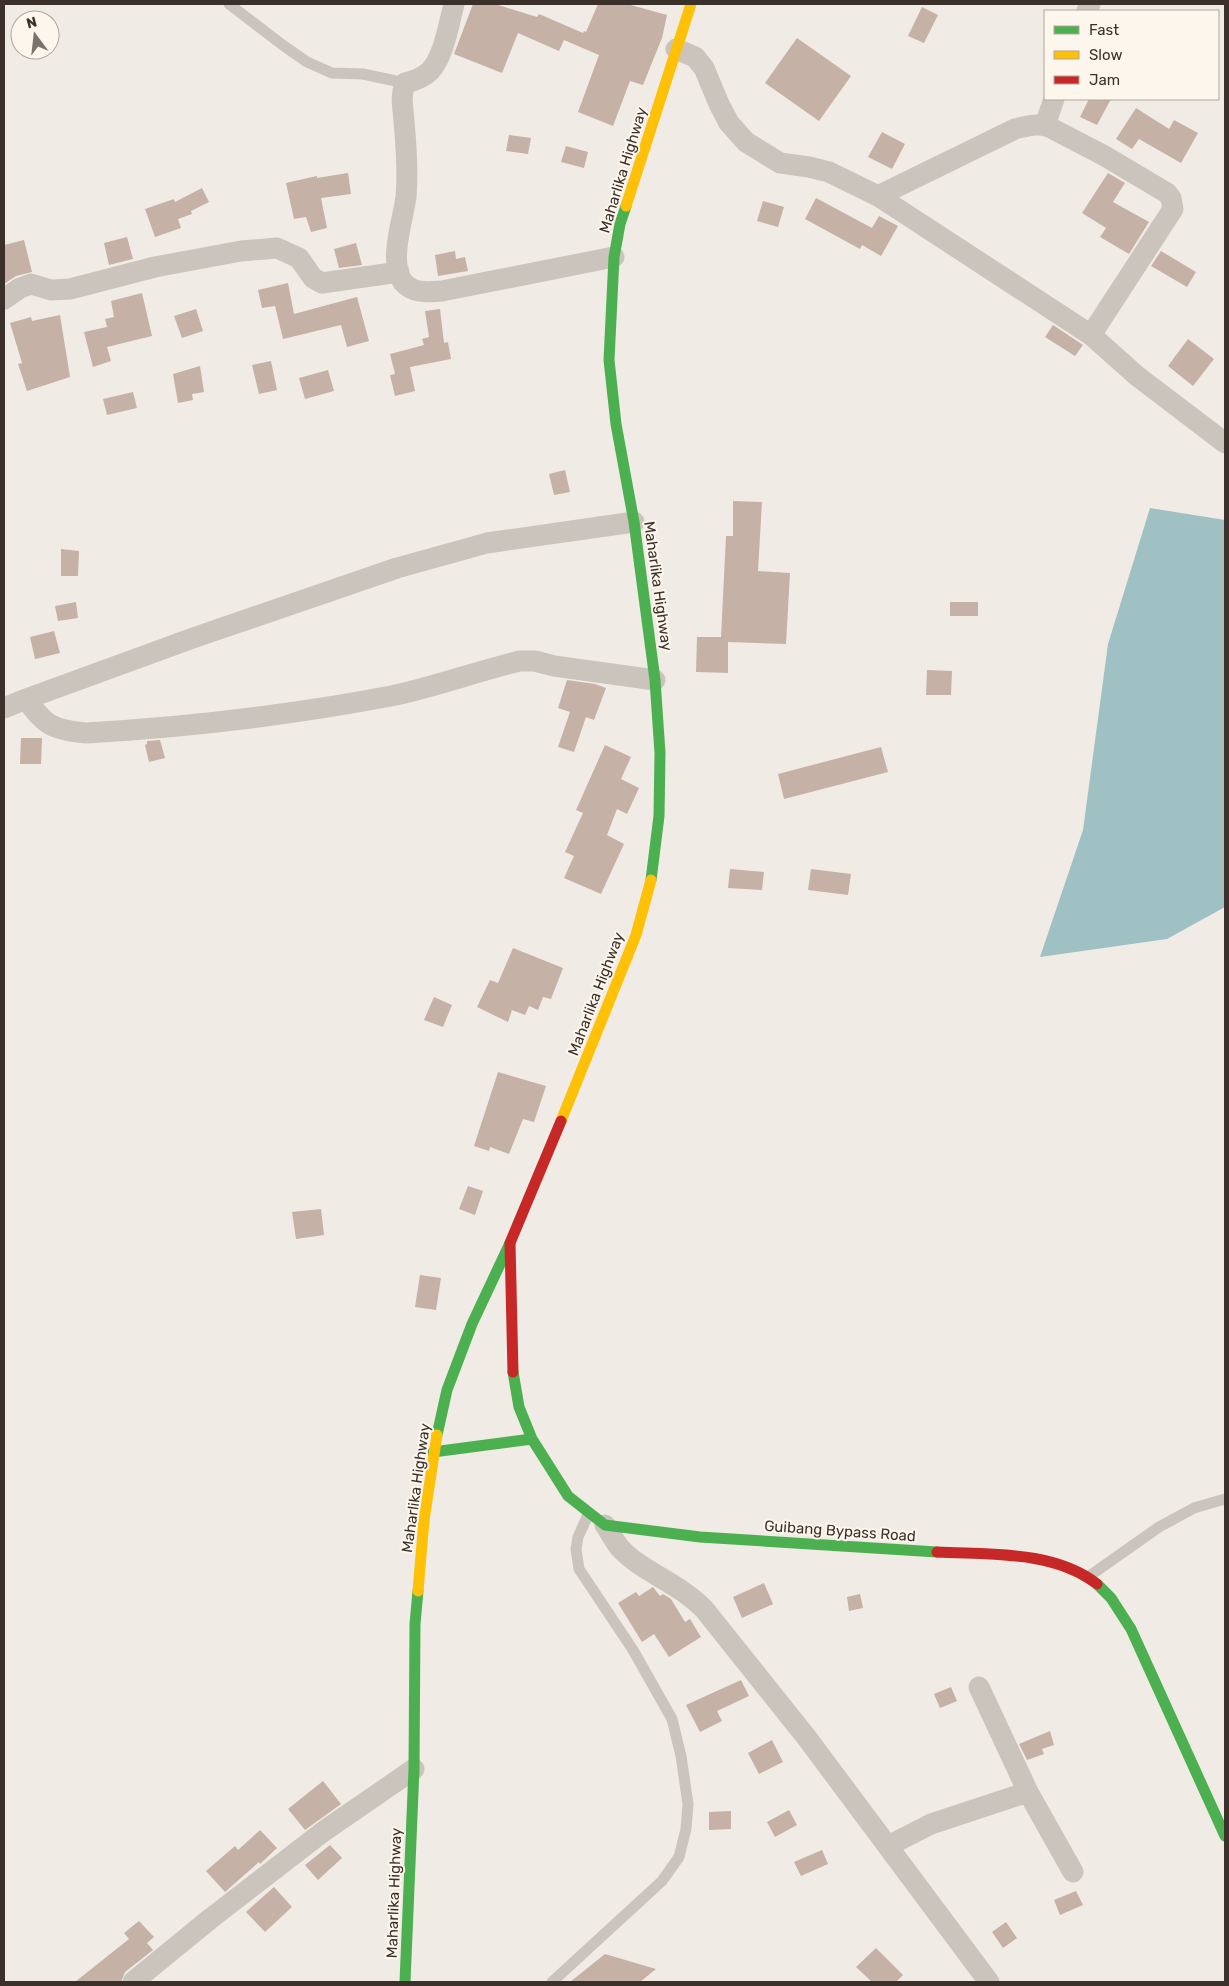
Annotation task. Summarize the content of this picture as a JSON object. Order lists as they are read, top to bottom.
{
  "streets": {
    "main road": ["Maharlika Highway", "Guibang Bypass Road"]
  },
  "crossings": [
    ["Maharlika Highway", "Guibang Bypass Road"]
  ],
  "legend": ["Fast", "Slow", "Jam"],
  "north": "top"
}
